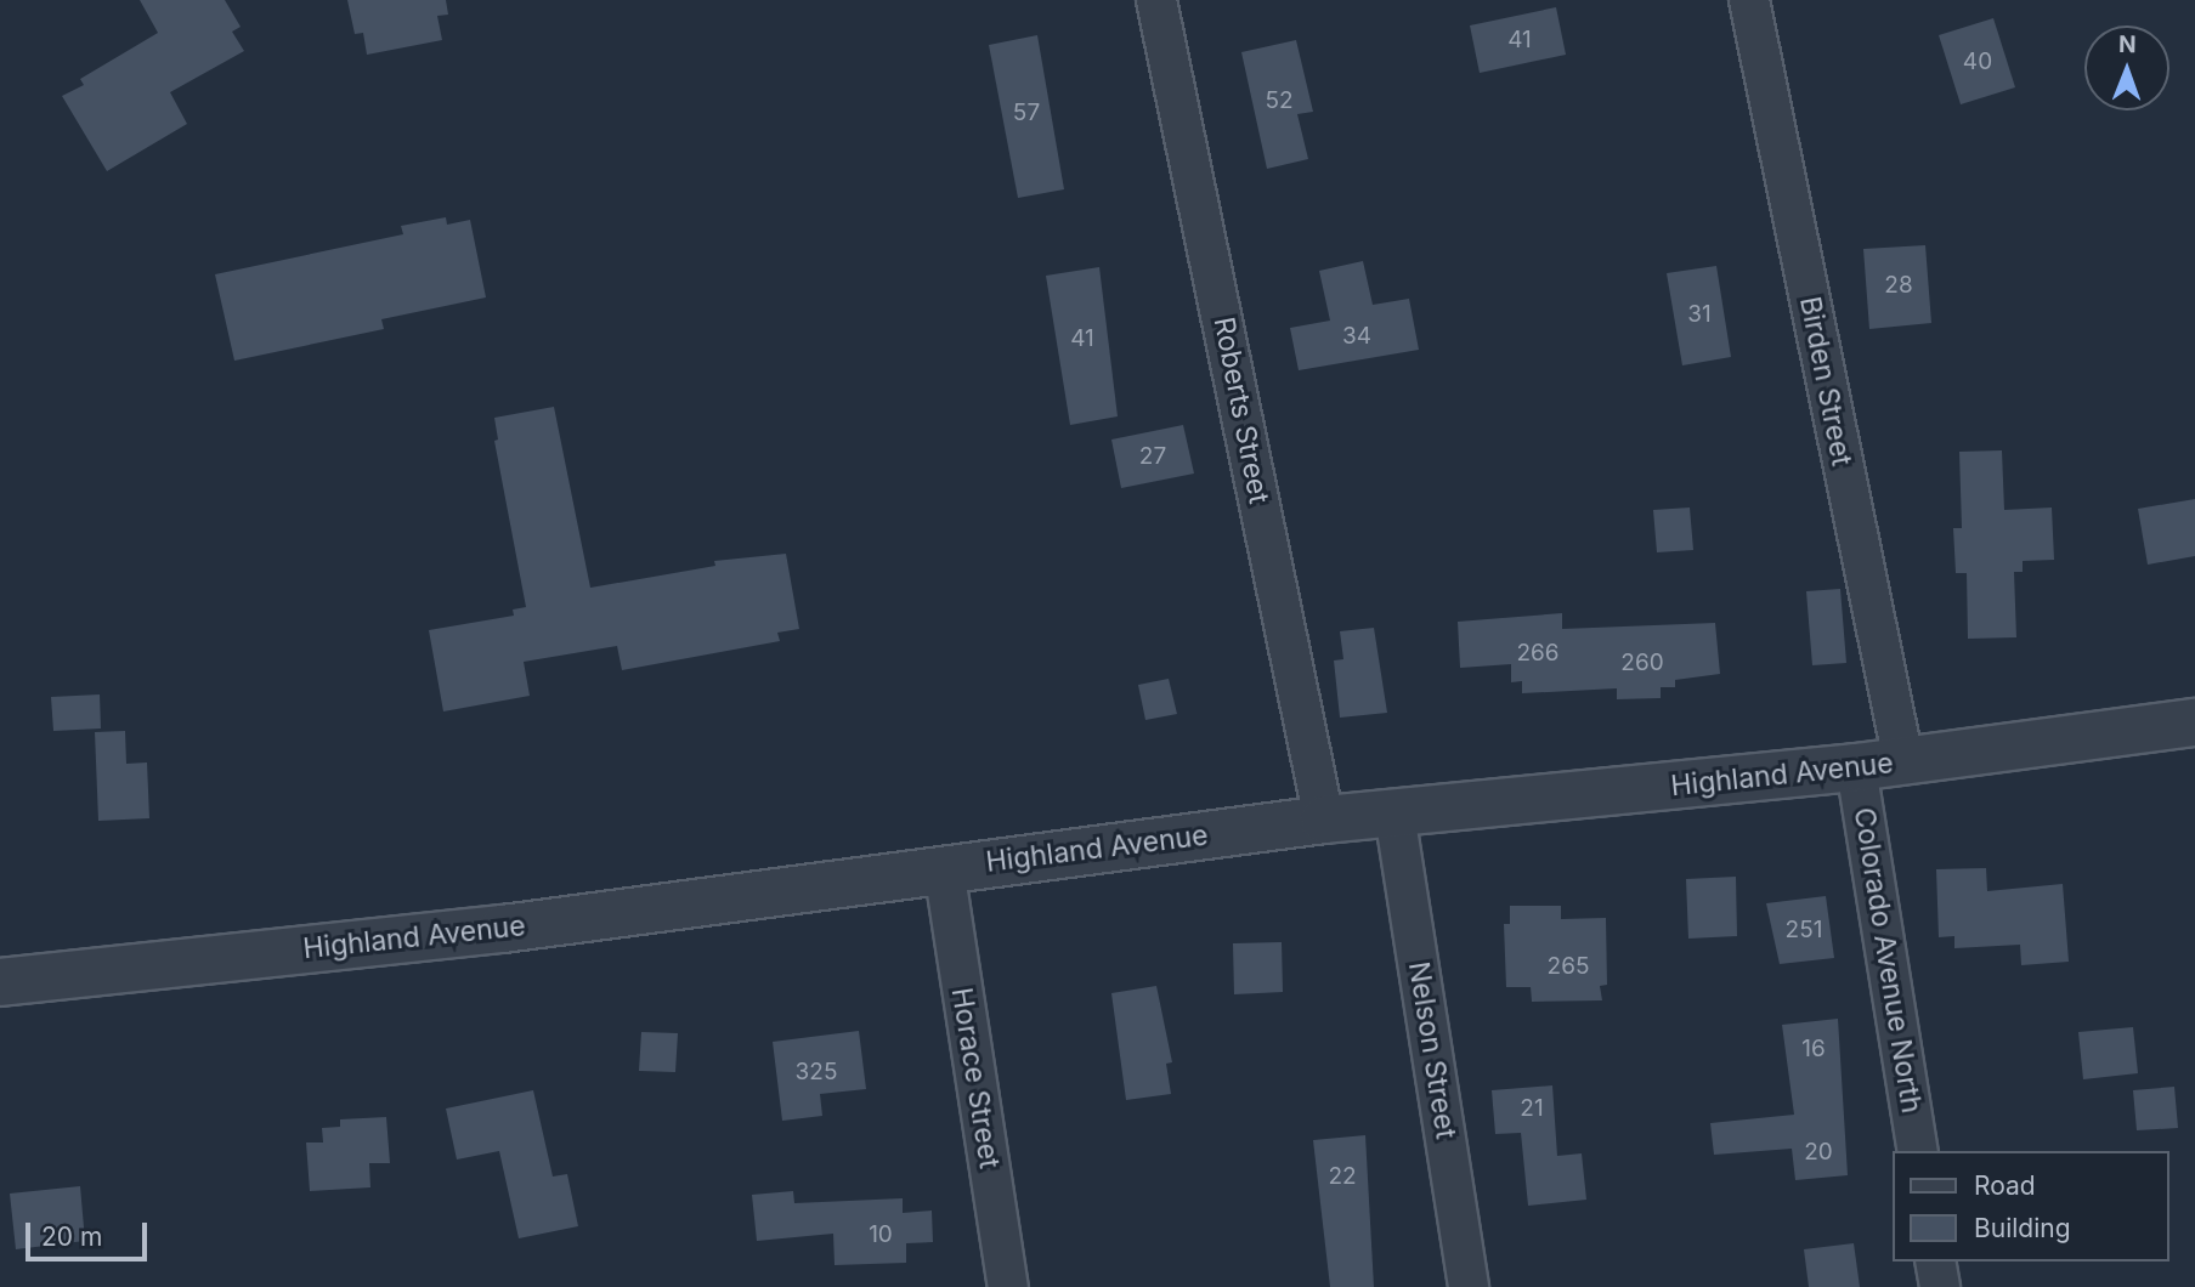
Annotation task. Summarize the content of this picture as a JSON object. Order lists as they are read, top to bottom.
{
  "streets": {
    "street": [
      "Birden Street",
      "Roberts Street",
      "Highland Avenue",
      "Colorado Avenue North",
      "Nelson Street",
      "Horace Street"
    ]
  },
  "crossings": [
    ["Birden Street", "Highland Avenue"],
    ["Roberts Street", "Highland Avenue"],
    ["Highland Avenue", "Colorado Avenue North"],
    ["Highland Avenue", "Nelson Street"],
    ["Highland Avenue", "Horace Street"]
  ],
  "house_numbers": [
    "41",
    "40",
    "52",
    "57",
    "28",
    "31",
    "34",
    "41",
    "27",
    "266",
    "260",
    "251",
    "265",
    "16",
    "325",
    "21",
    "20",
    "22",
    "10"
  ],
  "legend": ["Road", "Building"],
  "scale_bar": "20 m",
  "north": "top"
}
